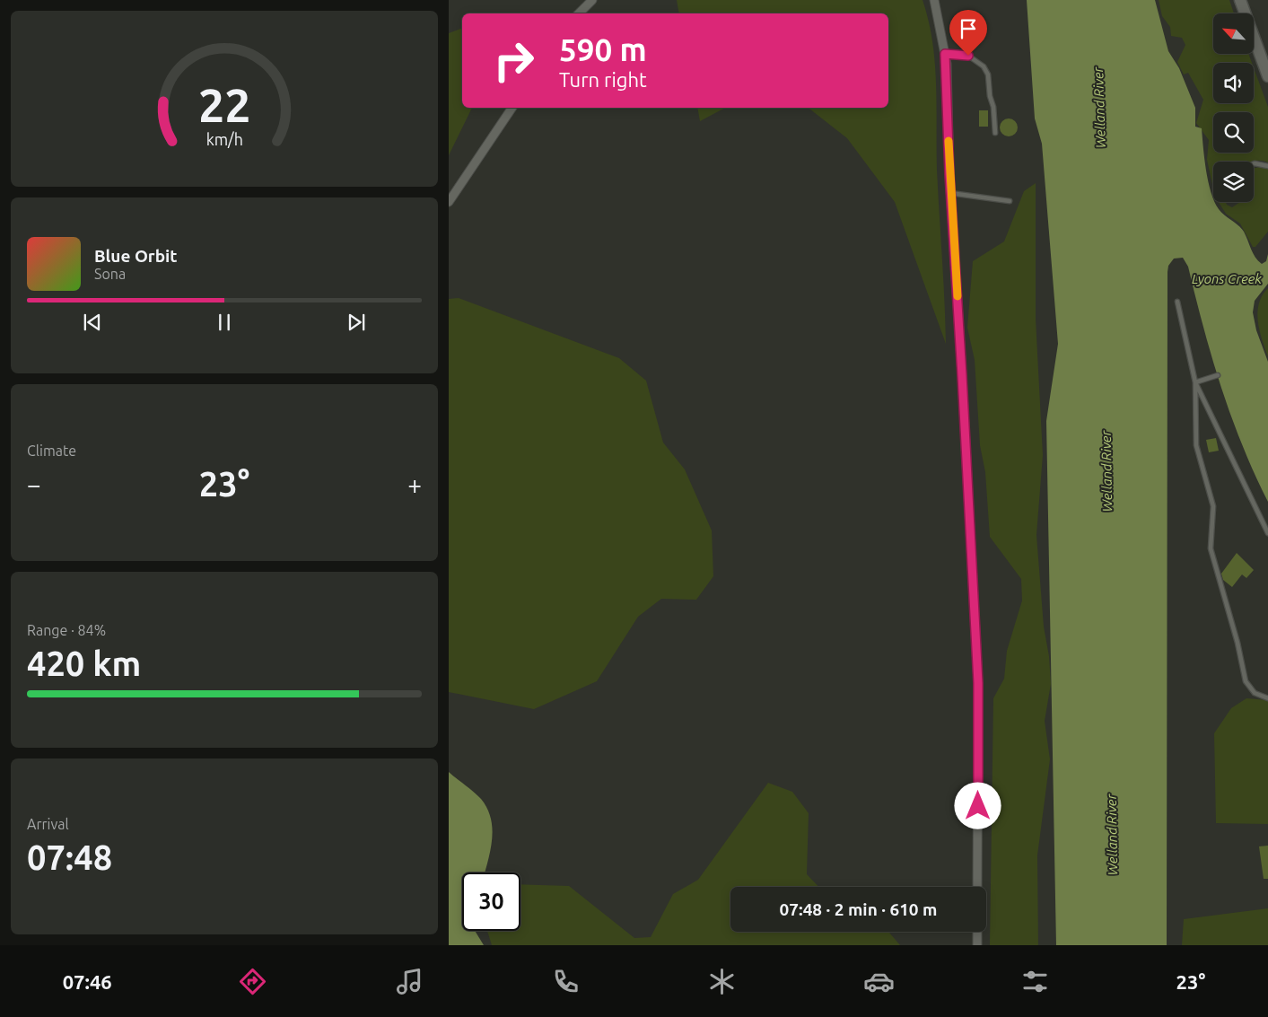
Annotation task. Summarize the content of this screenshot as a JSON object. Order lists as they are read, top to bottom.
{
  "water": ["Welland River", "Lyons Creek"],
  "north": "top left",
  "page": {
    "turn": ["590 m", "Turn right"],
    "song": ["Blue Orbit", "Sona"],
    "tile": [
      "Climate",
      ["Range · 84%", "420 km"],
      ["Arrival", "07:48"]
    ],
    "heat": ["−", "23°", "+"],
    "limit": "30",
    "trip": "07:48 · 2 min · 610 m",
    "tabs": ["07:46", "23°"],
    "gauge": ["22", "km/h"]
  }
}
